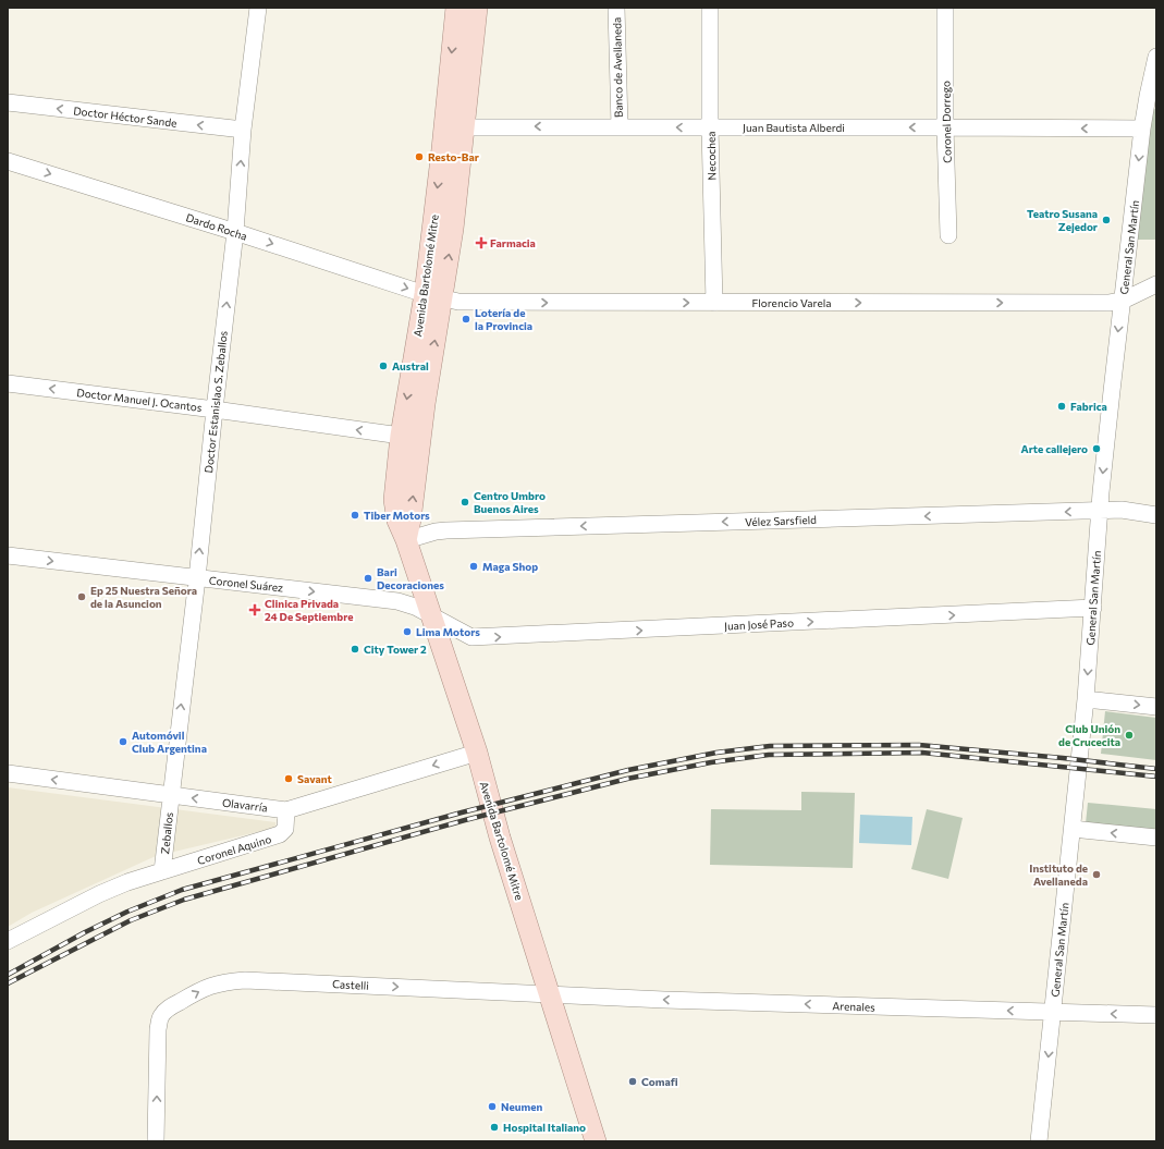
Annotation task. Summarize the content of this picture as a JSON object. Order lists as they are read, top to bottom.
{
  "streets": {
    "main road": ["Avenida Bartolomé Mitre"],
    "street": [
      "Banco de Avellaneda",
      "Doctor Héctor Sande",
      "Coronel Dorrego",
      "Juan Bautista Alberdi",
      "Necochea",
      "Dardo Rocha",
      "General San Martín",
      "Florencio Varela",
      "Doctor Manuel J. Ocantos",
      "Doctor Estanislao S. Zeballos",
      "Vélez Sarsfield",
      "Coronel Suárez",
      "Juan José Paso",
      "Olavarría",
      "Zeballos",
      "Coronel Aquino",
      "Castelli",
      "Arenales"
    ]
  },
  "crossings": [
    ["Banco de Avellaneda", "Juan Bautista Alberdi"],
    ["Doctor Héctor Sande", "Doctor Estanislao S. Zeballos"],
    ["Coronel Dorrego", "Juan Bautista Alberdi"],
    ["Juan Bautista Alberdi", "Necochea"],
    ["Juan Bautista Alberdi", "General San Martín"],
    ["Juan Bautista Alberdi", "Avenida Bartolomé Mitre"],
    ["Necochea", "Florencio Varela"],
    ["Dardo Rocha", "Avenida Bartolomé Mitre"],
    ["Dardo Rocha", "Florencio Varela"],
    ["Dardo Rocha", "Doctor Estanislao S. Zeballos"],
    ["General San Martín", "Florencio Varela"],
    ["General San Martín", "Vélez Sarsfield"],
    ["General San Martín", "Juan José Paso"],
    ["General San Martín", "Arenales"],
    ["Avenida Bartolomé Mitre", "Florencio Varela"],
    ["Avenida Bartolomé Mitre", "Doctor Manuel J. Ocantos"],
    ["Avenida Bartolomé Mitre", "Vélez Sarsfield"],
    ["Avenida Bartolomé Mitre", "Coronel Suárez"],
    ["Avenida Bartolomé Mitre", "Juan José Paso"],
    ["Avenida Bartolomé Mitre", "Olavarría"],
    ["Avenida Bartolomé Mitre", "Castelli"],
    ["Avenida Bartolomé Mitre", "Arenales"],
    ["Doctor Manuel J. Ocantos", "Doctor Estanislao S. Zeballos"],
    ["Doctor Estanislao S. Zeballos", "Coronel Suárez"],
    ["Doctor Estanislao S. Zeballos", "Olavarría"],
    ["Doctor Estanislao S. Zeballos", "Zeballos"],
    ["Coronel Suárez", "Juan José Paso"],
    ["Olavarría", "Zeballos"],
    ["Olavarría", "Coronel Aquino"],
    ["Zeballos", "Coronel Aquino"],
    ["Castelli", "Arenales"]
  ],
  "one_way": [
    "Doctor Héctor Sande",
    "Juan Bautista Alberdi",
    "Dardo Rocha",
    "General San Martín",
    "Florencio Varela",
    "Doctor Manuel J. Ocantos",
    "Doctor Estanislao S. Zeballos",
    "Vélez Sarsfield",
    "Coronel Suárez",
    "Juan José Paso",
    "Olavarría",
    "Castelli",
    "Arenales"
  ],
  "places": {
    "other": [
      "Resto-Bar",
      "Teatro Susana Zejedor",
      "Lotería de la Provincia",
      "Austral",
      "Fabrica",
      "Arte callejero",
      "Centro Umbro Buenos Aires",
      "Tiber Motors",
      "Maga Shop",
      "Bari Decoraciones",
      "Ep 25 Nuestra Señora de la Asuncion",
      "Lima Motors",
      "City Tower 2",
      "Club Unión de Crucecita",
      "Automóvil Club Argentina",
      "Savant",
      "Instituto de Avellaneda",
      "Comafi",
      "Neumen",
      "Hospital Italiano"
    ],
    "health": ["Farmacia", "Clinica Privada 24 De Septiembre"]
  }
}
